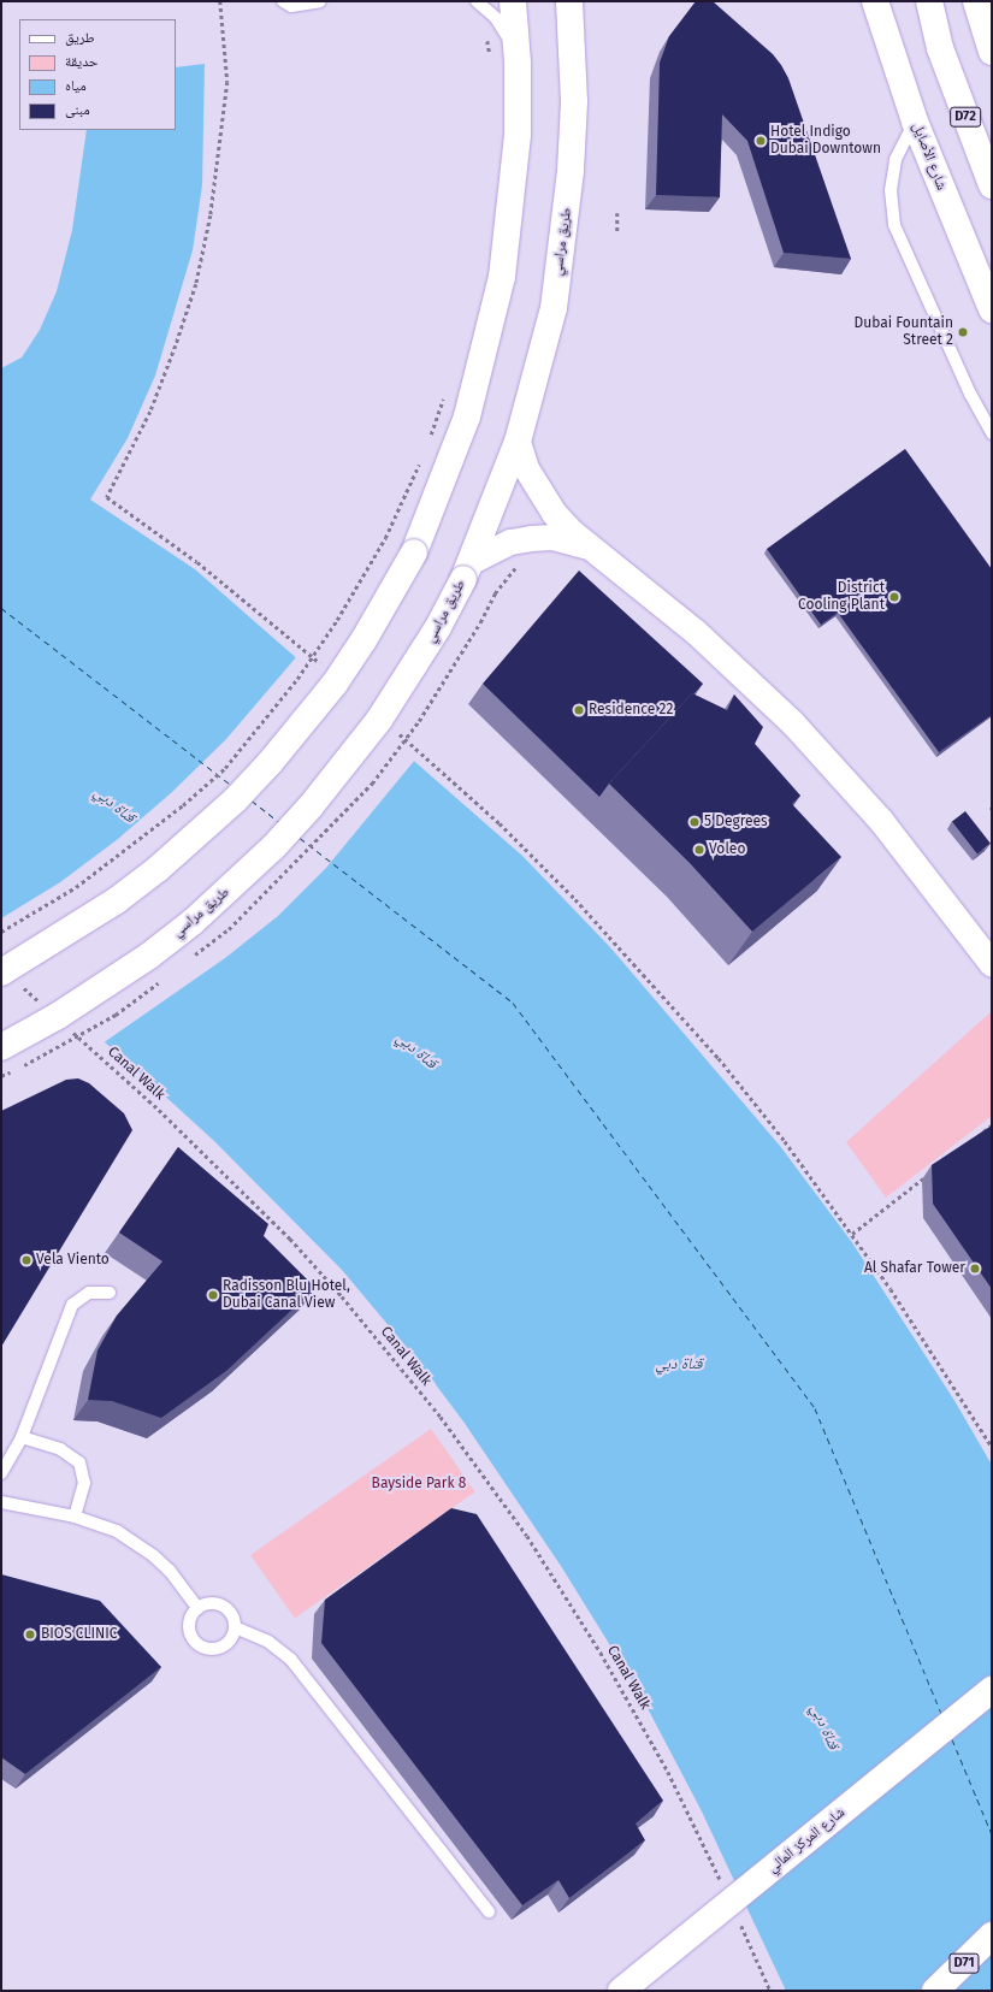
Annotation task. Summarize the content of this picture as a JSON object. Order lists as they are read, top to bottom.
{
  "streets": {
    "main road": [
      "D72",
      "شارع الأصايل",
      "طريق مراسي",
      "شارع المركز المالي",
      "D71"
    ],
    "path": ["Canal Walk"]
  },
  "water": ["قناة دبي"],
  "parks": ["Bayside Park 8"],
  "places": [
    "Hotel Indigo Dubai Downtown",
    "Dubai Fountain Street 2",
    "District Cooling Plant",
    "Residence 22",
    "5 Degrees",
    "Voleo",
    "Vela Viento",
    "Al Shafar Tower",
    "Radisson Blu Hotel, Dubai Canal View",
    "BIOS CLINIC"
  ],
  "legend": [
    "طريق",
    "حديقة",
    "مياه",
    "مبنى"
  ]
}
